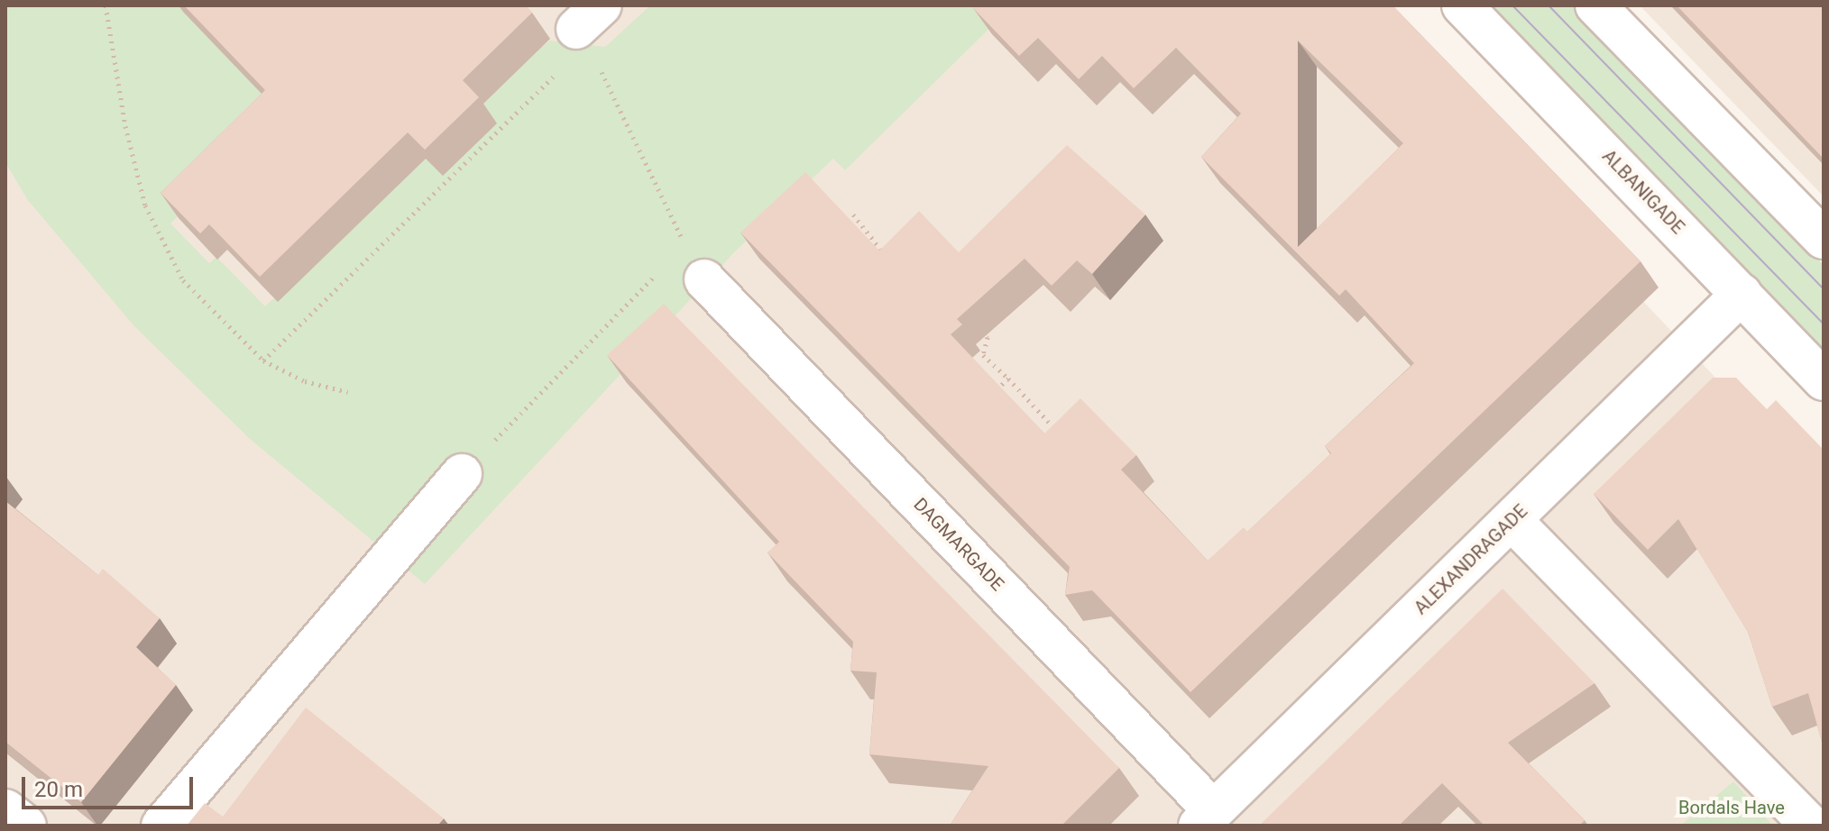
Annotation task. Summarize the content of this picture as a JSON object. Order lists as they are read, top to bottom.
{
  "streets": {
    "street": ["ALBANIGADE", "DAGMARGADE", "ALEXANDRAGADE"]
  },
  "crossings": [
    ["ALBANIGADE", "ALEXANDRAGADE"],
    ["DAGMARGADE", "ALEXANDRAGADE"]
  ],
  "parks": ["Bordals Have"],
  "scale_bar": "20 m"
}
